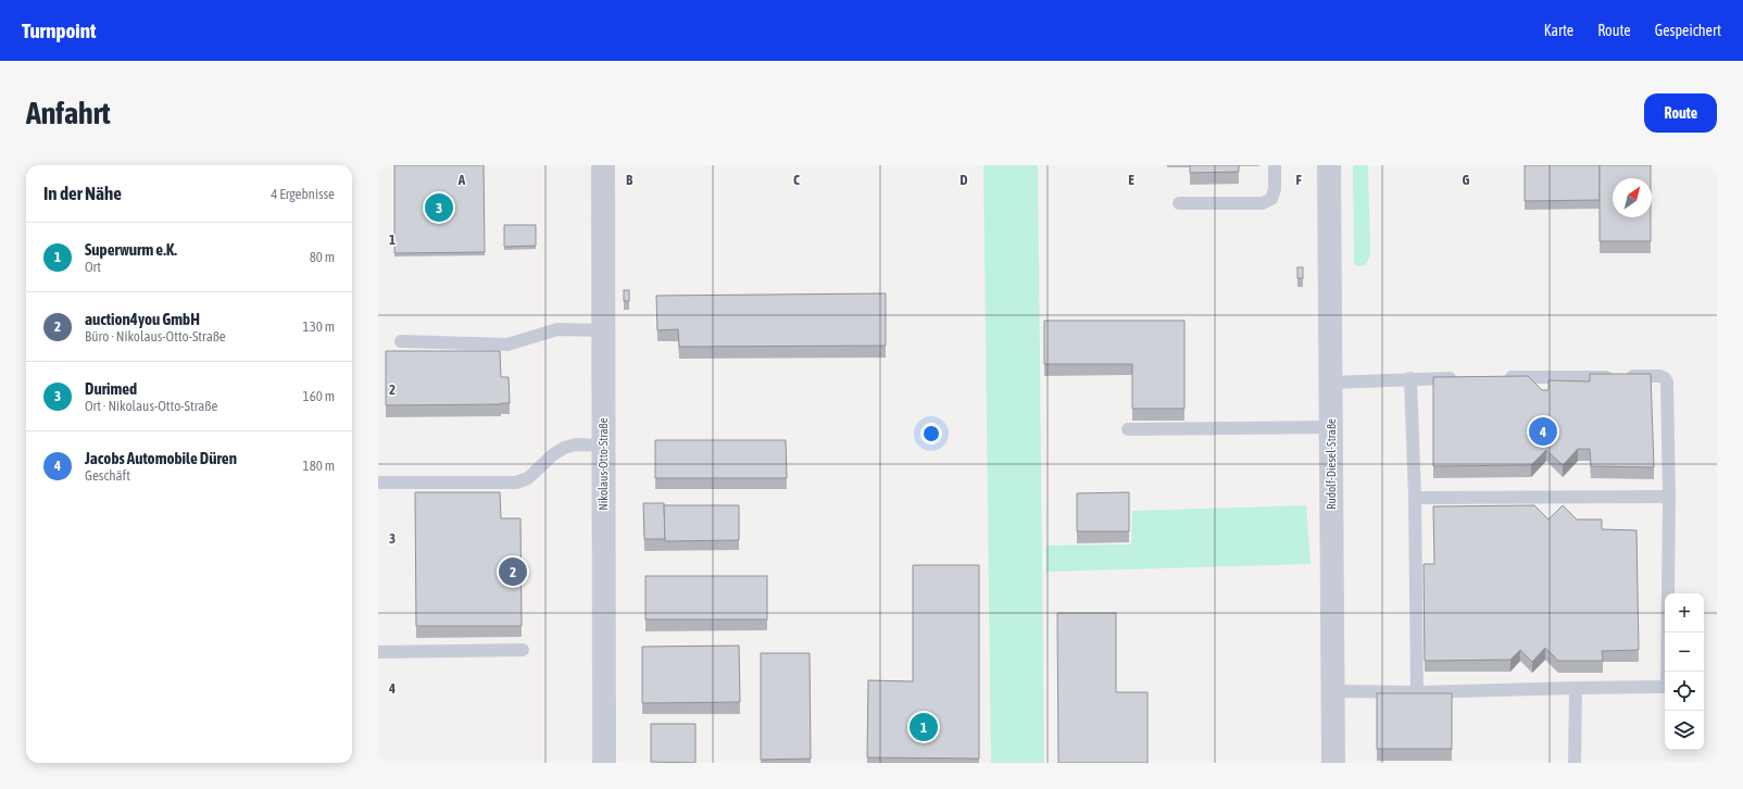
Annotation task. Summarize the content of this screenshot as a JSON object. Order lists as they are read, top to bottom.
{
  "streets": {
    "street": ["Nikolaus-Otto-Straße", "Rudolf-Diesel-Straße"]
  },
  "north": "top right",
  "page": {
    "header": "Turnpoint",
    "nav": ["Karte", "Route", "Gespeichert"],
    "buttons": "Route",
    "title": "Anfahrt",
    "heading": ["In der Nähe", "4 Ergebnisse"],
    "pins": [
      "3",
      "4",
      "2",
      "1"
    ],
    "list": [
      {
        "mark": "1",
        "name": "Superwurm e.K.",
        "note": "Ort",
        "value": "80 m"
      },
      {
        "mark": "2",
        "name": "auction4you GmbH",
        "note": "Büro · Nikolaus-Otto-Straße",
        "value": "130 m"
      },
      {
        "mark": "3",
        "name": "Durimed",
        "note": "Ort · Nikolaus-Otto-Straße",
        "value": "160 m"
      },
      {
        "mark": "4",
        "name": "Jacobs Automobile Düren",
        "note": "Geschäft",
        "value": "180 m"
      }
    ],
    "map_buttons": ["+", "−"]
  },
  "grid": {
    "columns": [
      "A",
      "B",
      "C",
      "D",
      "E",
      "F",
      "G"
    ],
    "rows": [
      "1",
      "2",
      "3",
      "4"
    ]
  }
}
